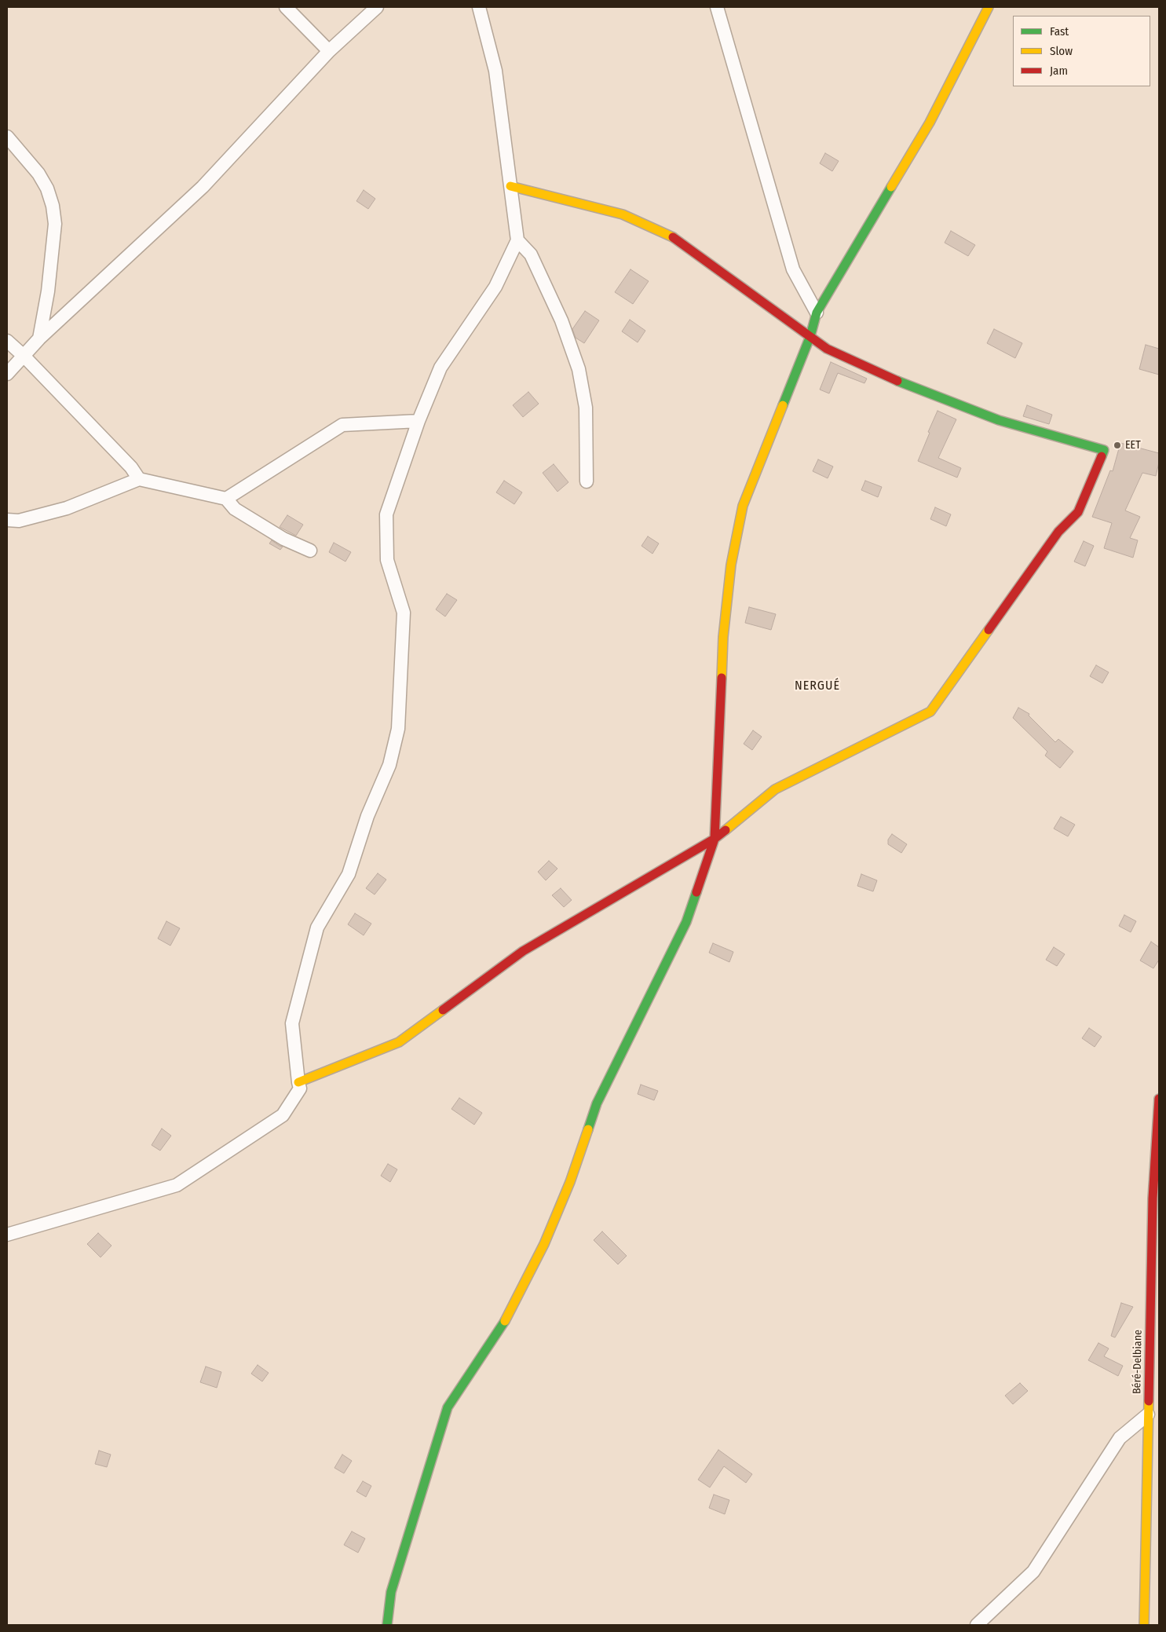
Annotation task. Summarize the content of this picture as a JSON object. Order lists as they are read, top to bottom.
{
  "streets": {
    "street": ["Béré-Delbiane"]
  },
  "districts": ["NERGUÉ"],
  "places": ["EET"],
  "legend": ["Fast", "Slow", "Jam"]
}
